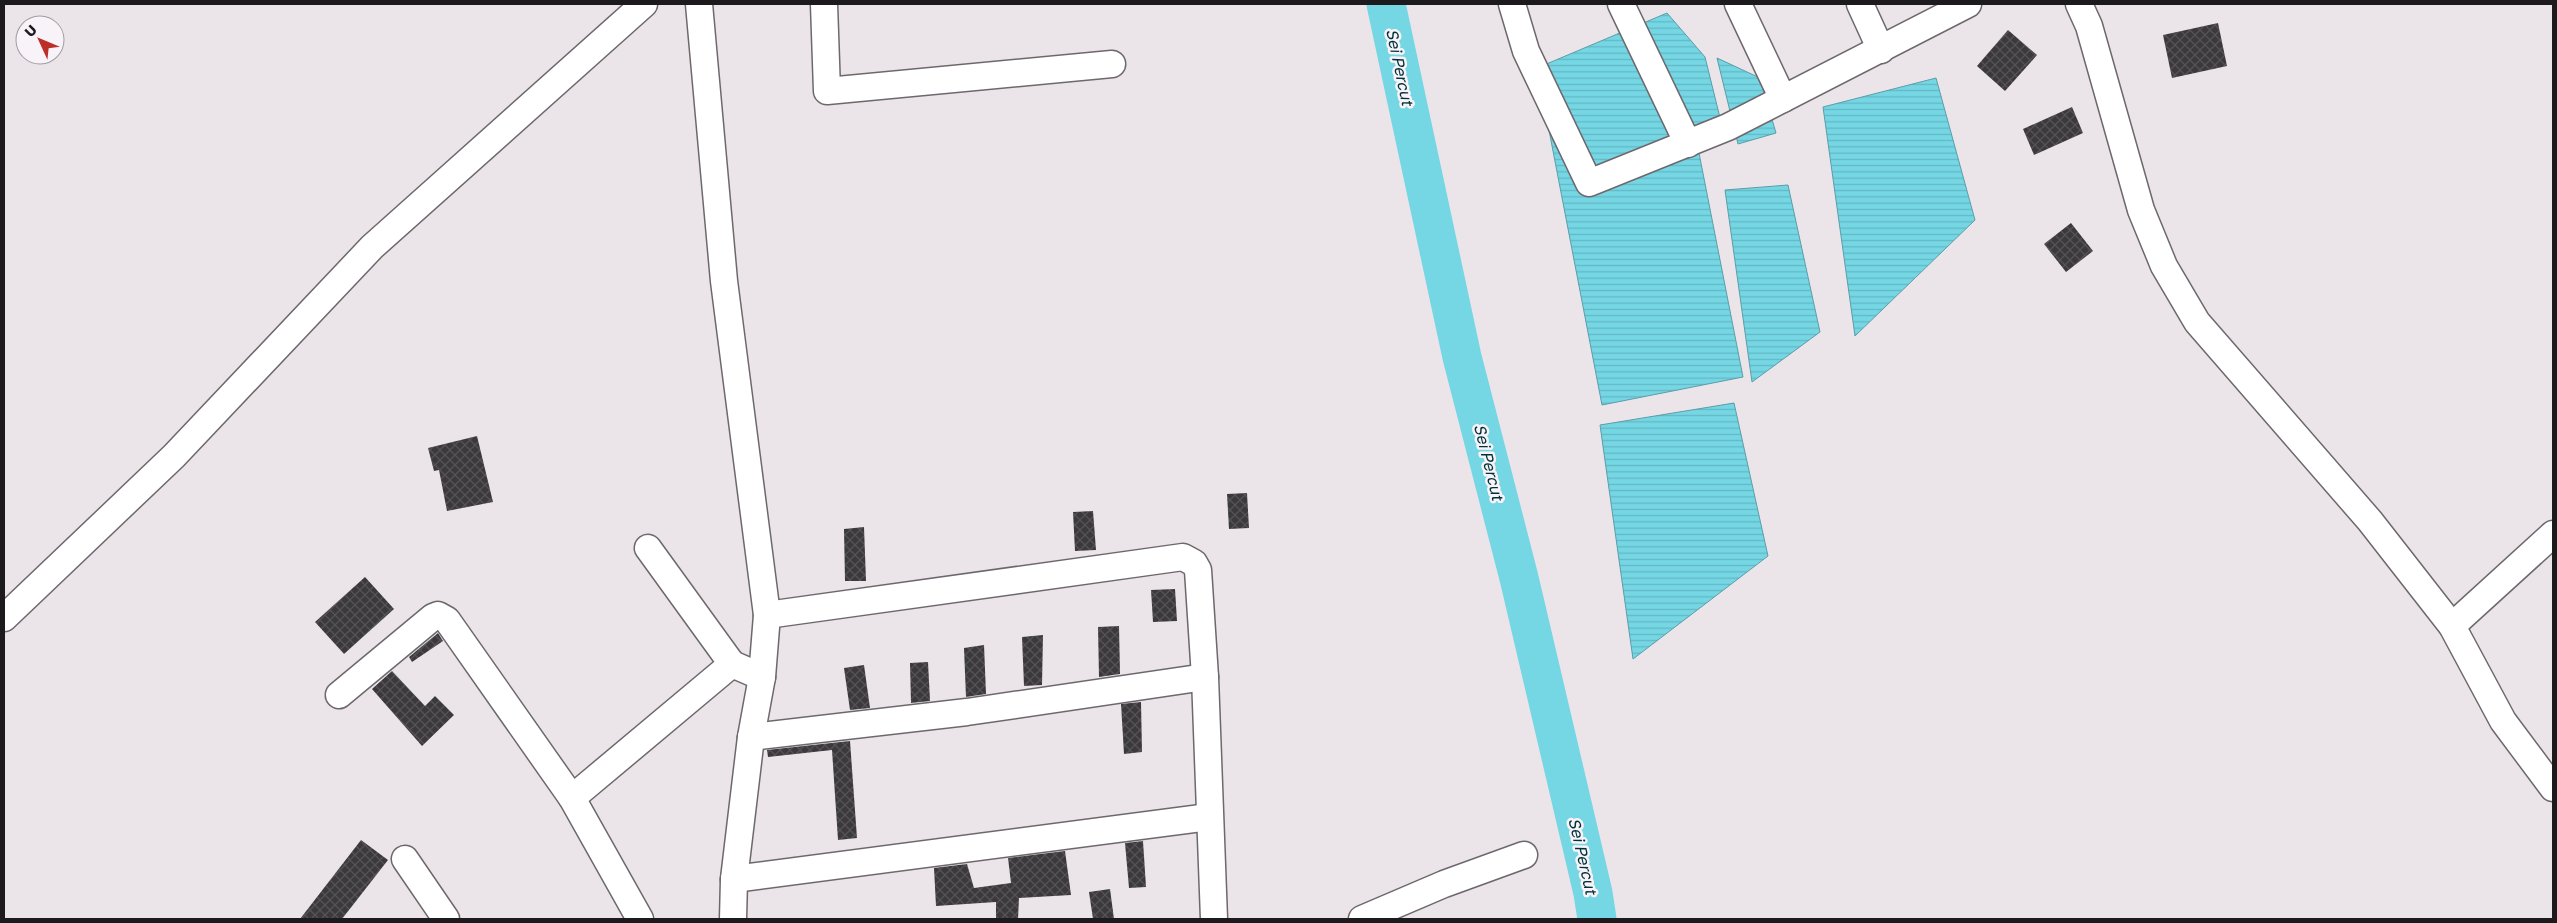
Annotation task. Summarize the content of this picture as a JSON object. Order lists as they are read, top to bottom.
{
  "water": ["Sei Percut"],
  "north": "top left"
}
